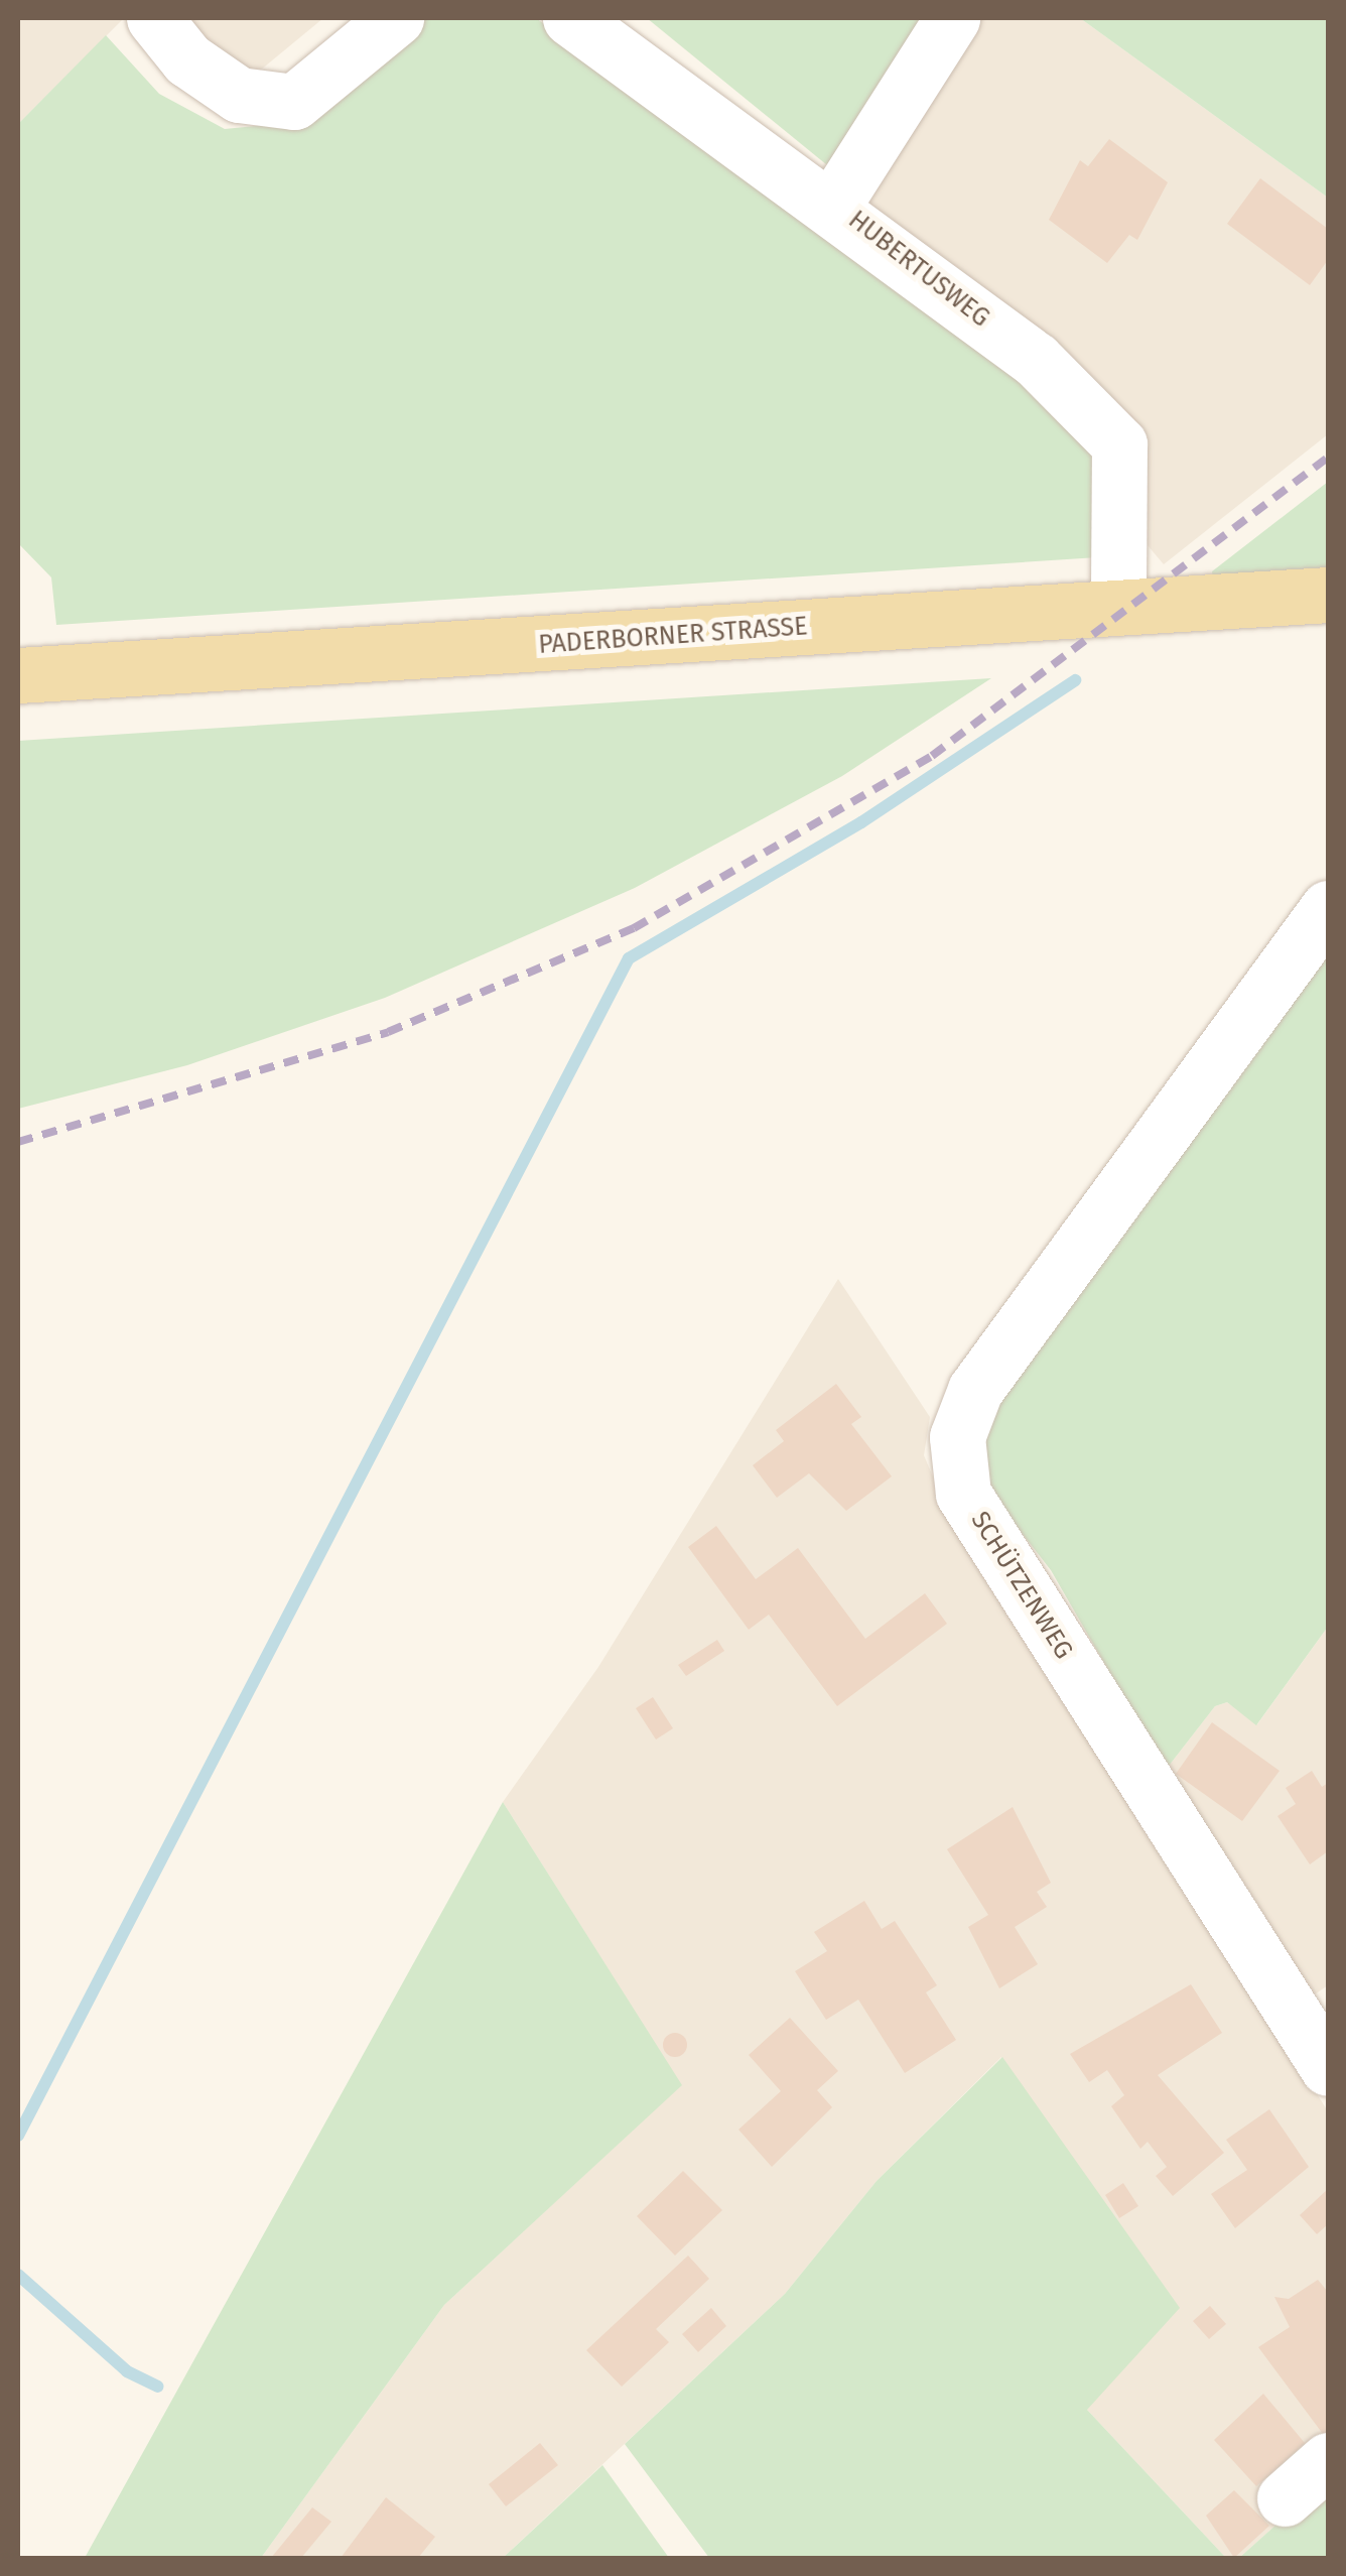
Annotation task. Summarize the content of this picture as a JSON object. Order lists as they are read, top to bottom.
{
  "streets": {
    "main road": ["PADERBORNER STRASSE"],
    "street": ["HUBERTUSWEG", "SCHÜTZENWEG"]
  },
  "crossings": [
    ["HUBERTUSWEG", "PADERBORNER STRASSE"]
  ]
}
